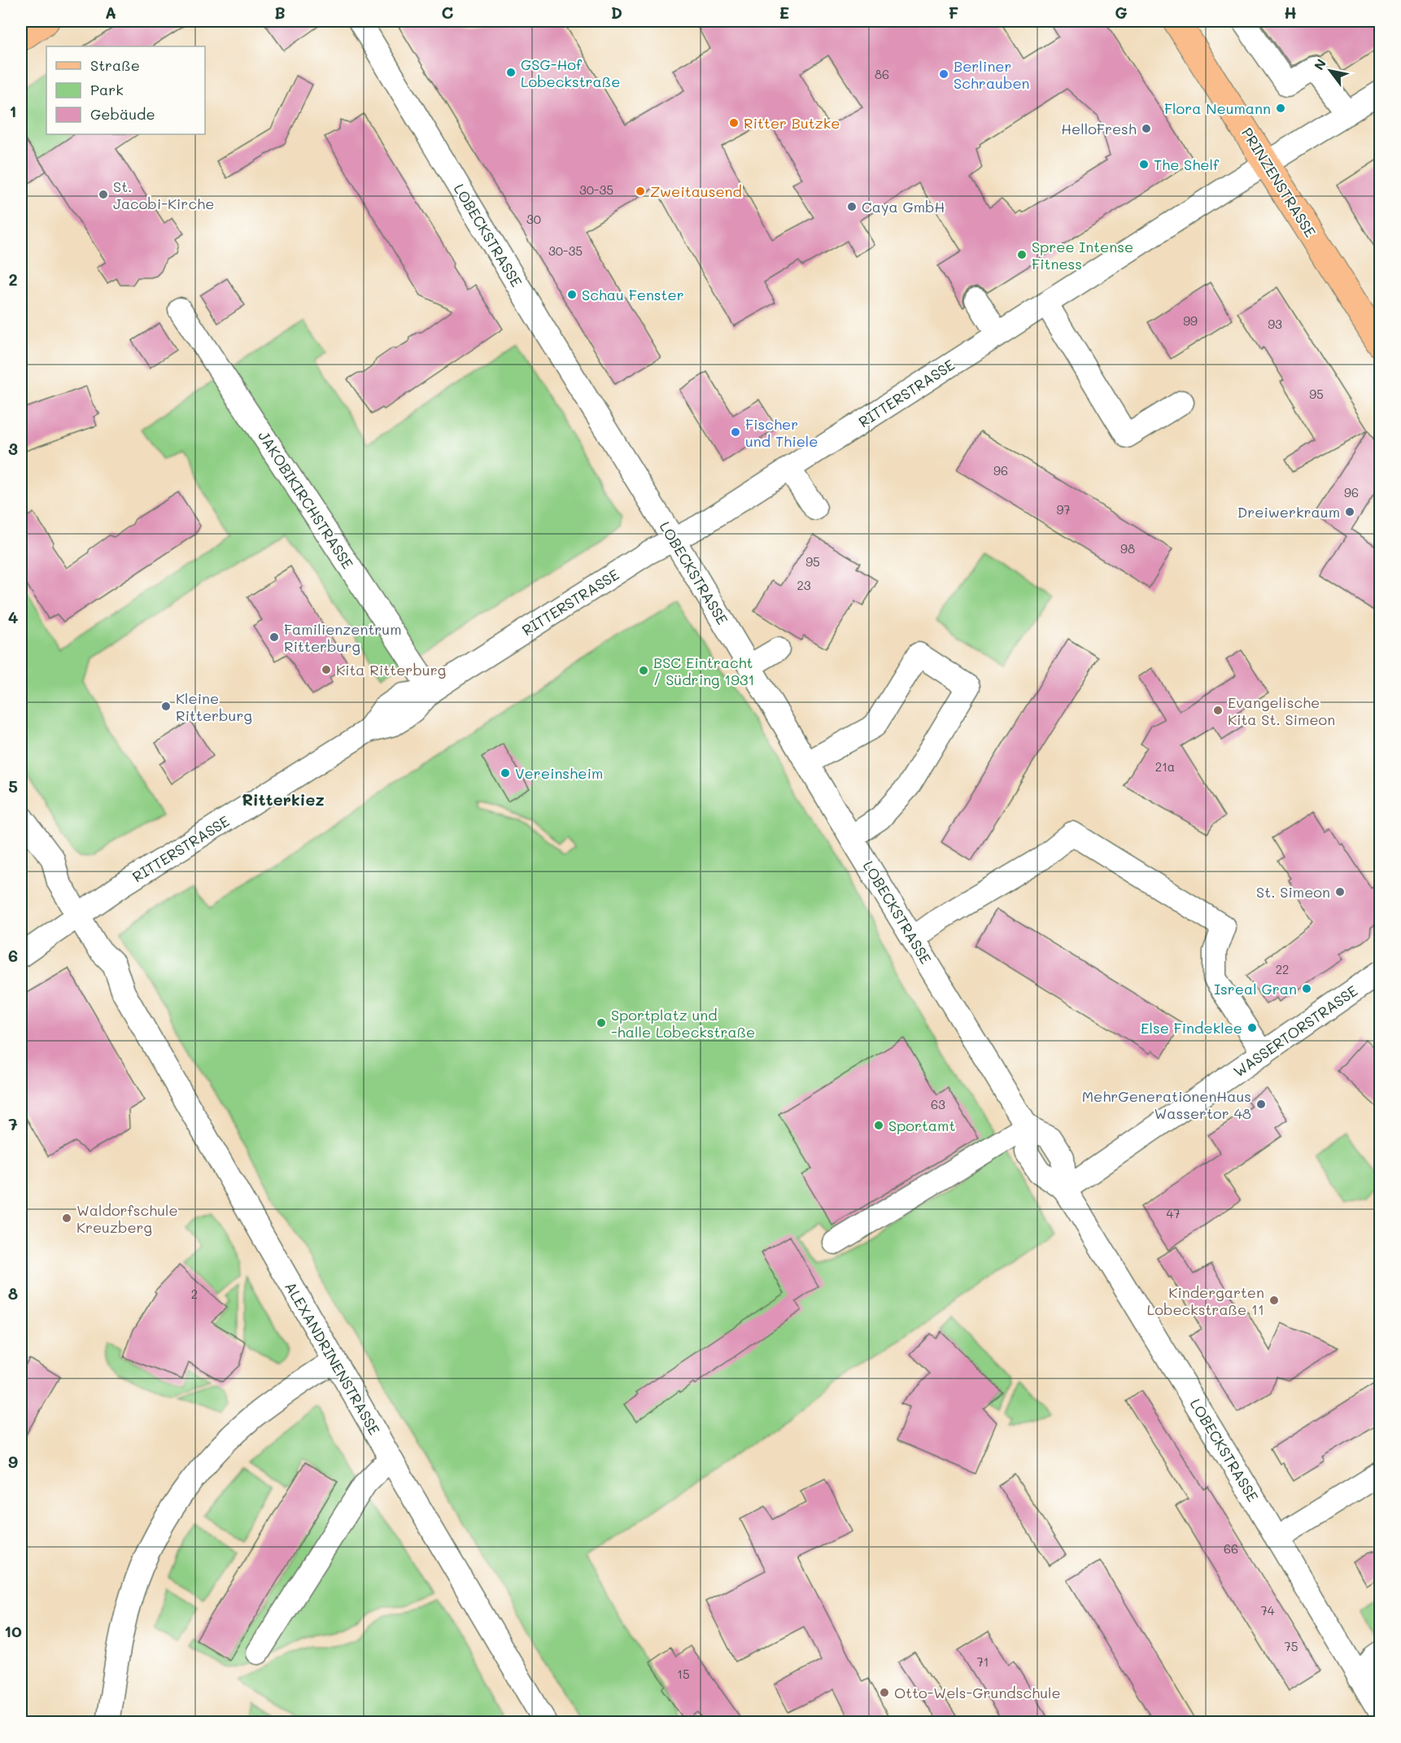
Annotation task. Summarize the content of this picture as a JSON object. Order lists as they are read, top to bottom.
{
  "streets": {
    "main road": ["PRINZENSTRASSE"],
    "street": [
      "LOBECKSTRASSE",
      "RITTERSTRASSE",
      "JAKOBIKIRCHSTRASSE",
      "WASSERTORSTRASSE",
      "ALEXANDRINENSTRASSE"
    ]
  },
  "crossings": [
    ["PRINZENSTRASSE", "RITTERSTRASSE"],
    ["LOBECKSTRASSE", "RITTERSTRASSE"],
    ["LOBECKSTRASSE", "WASSERTORSTRASSE"],
    ["RITTERSTRASSE", "JAKOBIKIRCHSTRASSE"],
    ["RITTERSTRASSE", "ALEXANDRINENSTRASSE"]
  ],
  "districts": ["Ritterkiez"],
  "places": [
    "GSG-Hof Lobeckstraße",
    "Berliner Schrauben",
    "Flora Neumann",
    "Ritter Butzke",
    "HelloFresh",
    "The Shelf",
    "Zweitausend",
    "St. Jacobi-Kirche",
    "Caya GmbH‍",
    "Spree Intense Fitness",
    "Schau Fenster",
    "Fischer und Thiele",
    "Dreiwerkraum",
    "Familienzentrum Ritterburg",
    "Kita Ritterburg",
    "BSC Eintracht / Südring 1931",
    "Kleine Ritterburg",
    "Evangelische Kita St. Simeon",
    "Vereinsheim",
    "St. Simeon",
    "Isreal Gran",
    "Sportplatz und -halle Lobeckstraße",
    "Else Findeklee",
    "MehrGenerationenHaus Wassertor 48",
    "Sportamt",
    "Waldorfschule Kreuzberg",
    "Kindergarten Lobeckstraße 11",
    "Otto-Wels-Grundschule"
  ],
  "house_numbers": [
    "86",
    "30-35",
    "30",
    "30-35",
    "99",
    "93",
    "95",
    "96",
    "96",
    "97",
    "98",
    "95",
    "23",
    "21a",
    "22",
    "63",
    "47",
    "2",
    "66",
    "74",
    "75",
    "71",
    "15"
  ],
  "legend": ["Straße", "Park", "Gebäude"],
  "north": "top left",
  "grid": {
    "columns": [
      "A",
      "B",
      "C",
      "D",
      "E",
      "F",
      "G",
      "H"
    ],
    "rows": [
      "1",
      "2",
      "3",
      "4",
      "5",
      "6",
      "7",
      "8",
      "9",
      "10"
    ]
  }
}
